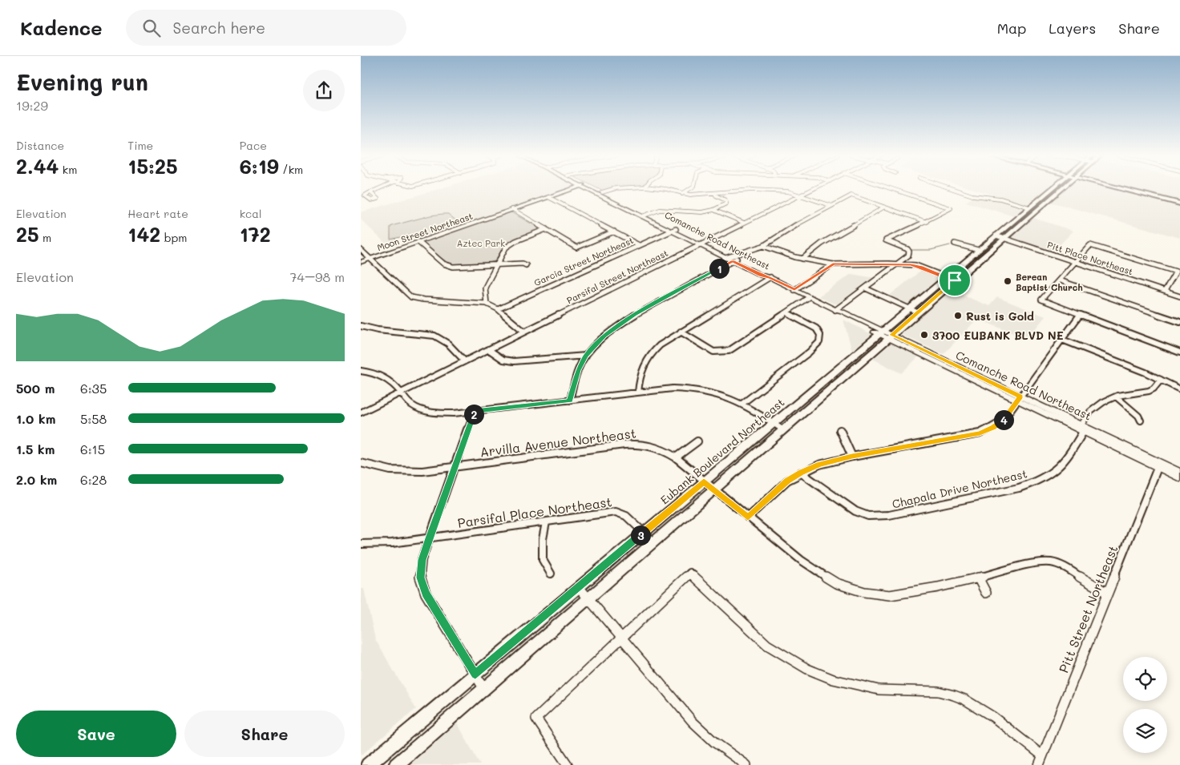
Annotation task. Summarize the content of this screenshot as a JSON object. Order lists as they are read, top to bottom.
{
  "streets": {
    "main road": ["Eubank Boulevard Northeast"],
    "street": [
      "Moon Street Northeast",
      "Comanche Road Northeast",
      "Pitt Place Northeast",
      "Garcia Street Northeast",
      "Parsifal Street Northeast",
      "Arvilla Avenue Northeast",
      "Chapala Drive Northeast",
      "Parsifal Place Northeast",
      "Pitt Street Northeast"
    ]
  },
  "crossings": [
    ["Comanche Road Northeast", "Garcia Street Northeast"],
    ["Comanche Road Northeast", "Parsifal Street Northeast"],
    ["Comanche Road Northeast", "Eubank Boulevard Northeast"],
    ["Comanche Road Northeast", "Chapala Drive Northeast"],
    ["Comanche Road Northeast", "Pitt Street Northeast"],
    ["Pitt Place Northeast", "Eubank Boulevard Northeast"],
    ["Arvilla Avenue Northeast", "Eubank Boulevard Northeast"],
    ["Arvilla Avenue Northeast", "Pitt Street Northeast"],
    ["Eubank Boulevard Northeast", "Parsifal Place Northeast"]
  ],
  "parks": ["Aztec Park"],
  "places": ["Berean Baptist Church", "Rust is Gold", "3700 EUBANK BLVD NE"],
  "page": {
    "header": "Kadence",
    "search": "Search here",
    "nav": ["Map", "Layers", "Share"],
    "heading": ["Evening run", "19:29"],
    "stats": [
      ["Distance", "2.44 km"],
      ["Time", "15:25"],
      ["Pace", "6:19 /km"],
      ["Elevation", "25 m"],
      ["Heart rate", "142 bpm"],
      ["kcal", "172"]
    ],
    "pins": [
      "1",
      "2",
      "4",
      "3"
    ],
    "chart": ["Elevation", "74–98 m"],
    "list": [
      {
        "name": "500 m",
        "note": "6:35"
      },
      {
        "name": "1.0 km",
        "note": "5:58"
      },
      {
        "name": "1.5 km",
        "note": "6:15"
      },
      {
        "name": "2.0 km",
        "note": "6:28"
      }
    ],
    "buttons": ["Save", "Share"]
  }
}
